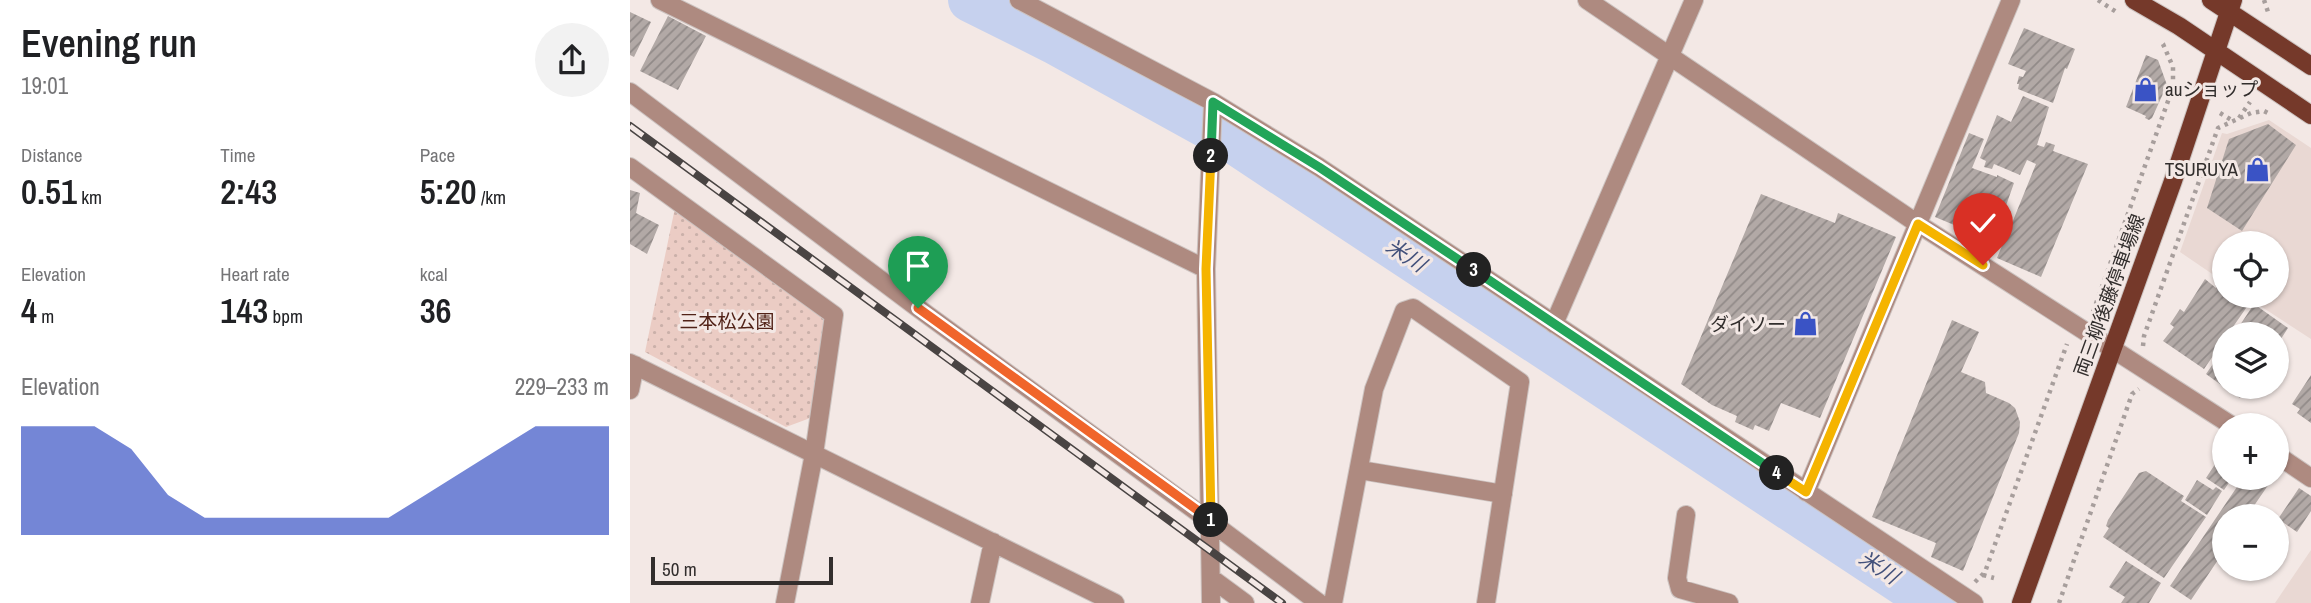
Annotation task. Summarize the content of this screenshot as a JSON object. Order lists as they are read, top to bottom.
{
  "streets": {
    "main road": ["両三柳後藤停車場線"]
  },
  "water": ["米川"],
  "parks": ["三本松公園"],
  "places": {
    "shop": ["auショップ", "TSURUYA", "ダイソー"]
  },
  "scale_bar": "50 m",
  "page": {
    "heading": ["Evening run", "19:01"],
    "stats": [
      ["Distance", "0.51 km"],
      ["Time", "2:43"],
      ["Pace", "5:20 /km"],
      ["Elevation", "4 m"],
      ["Heart rate", "143 bpm"],
      ["kcal", "36"]
    ],
    "pins": [
      "2",
      "3",
      "4",
      "1"
    ],
    "map_buttons": ["+", "−"],
    "chart": ["Elevation", "229–233 m"],
    "scale": "50 m"
  }
}
